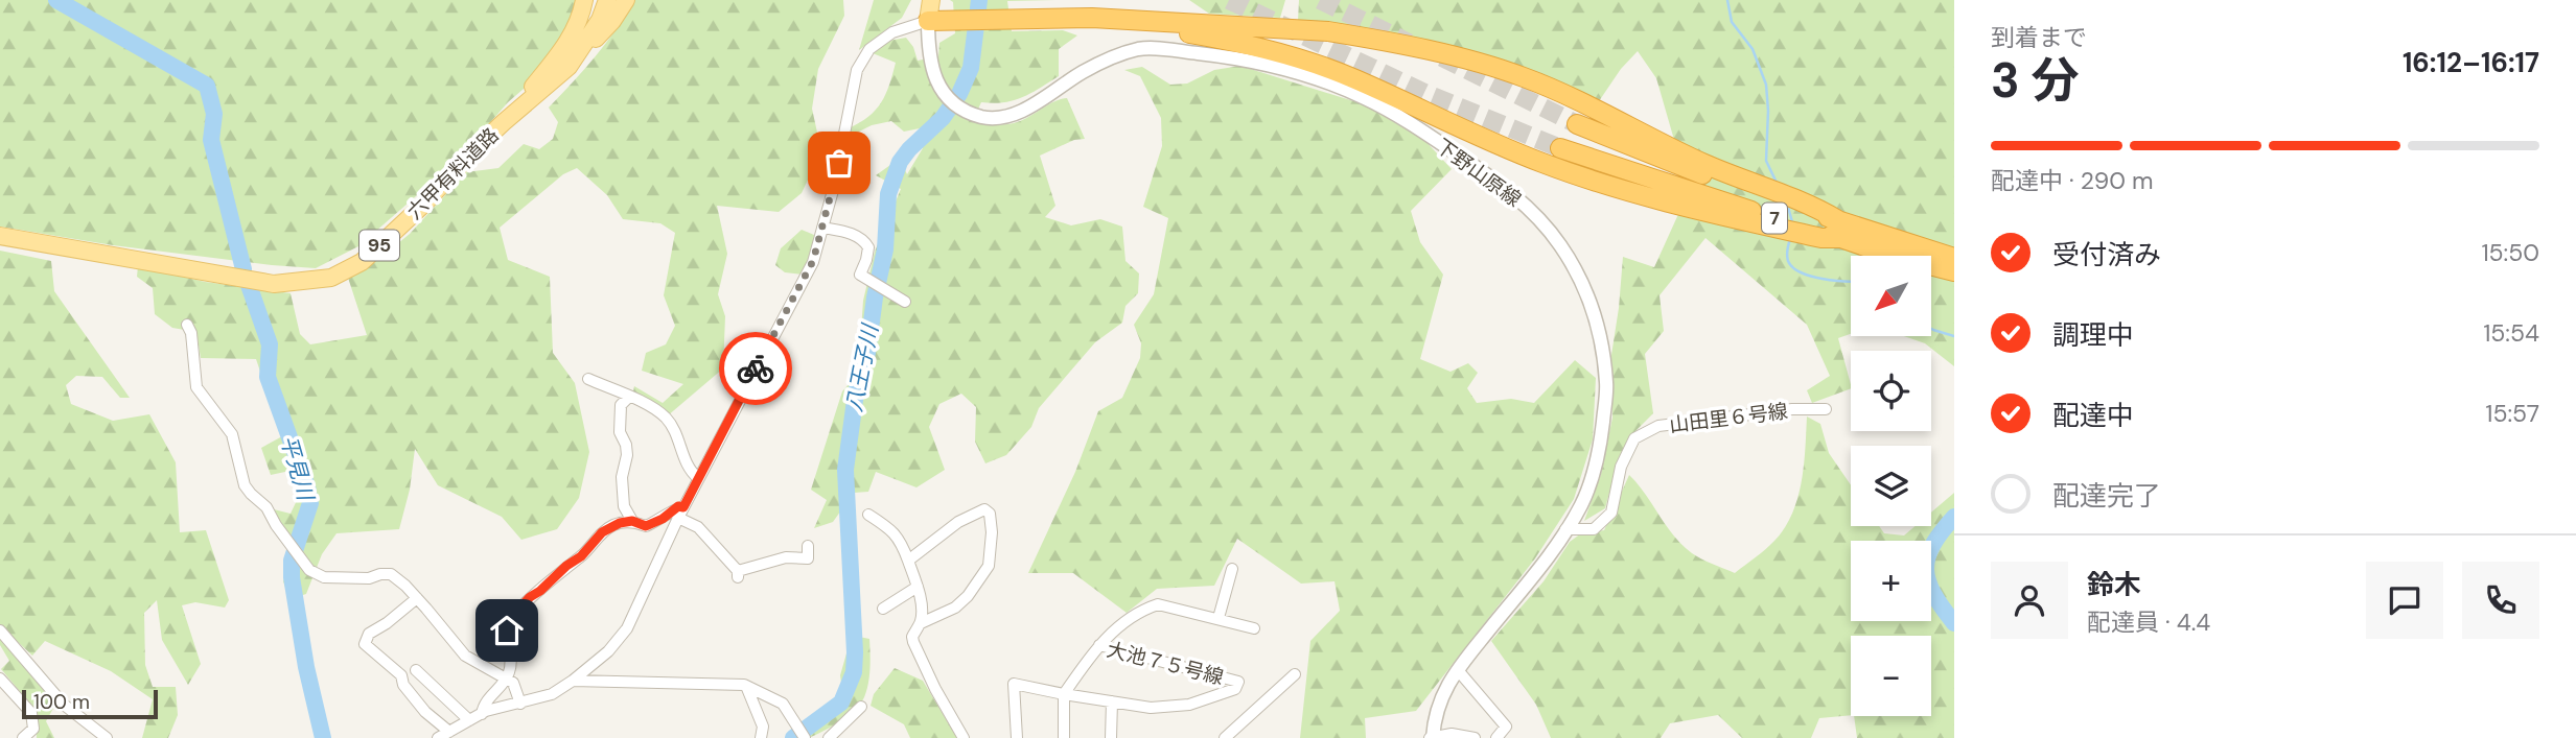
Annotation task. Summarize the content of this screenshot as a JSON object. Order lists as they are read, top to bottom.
{
  "streets": {
    "highway": ["7"],
    "main road": ["六甲有料道路", "95"],
    "street": ["下野山原線", "山田里６号線", "大池７５号線"]
  },
  "crossings": [
    ["下野山原線", "山田里６号線"],
    ["六甲有料道路", "95"]
  ],
  "water": ["八王子川", "平見川"],
  "scale_bar": "100 m",
  "north": "bottom left",
  "page": {
    "heading": ["3 分", "到着まで", "16:12–16:17"],
    "panel": ["鈴木", "配達員 · 4.4"],
    "bar": "配達中 · 290 m",
    "list": [
      ["受付済み", "15:50"],
      ["調理中", "15:54"],
      ["配達中", "15:57"],
      "配達完了"
    ],
    "map_buttons": ["+", "−"],
    "scale": "100 m"
  }
}
